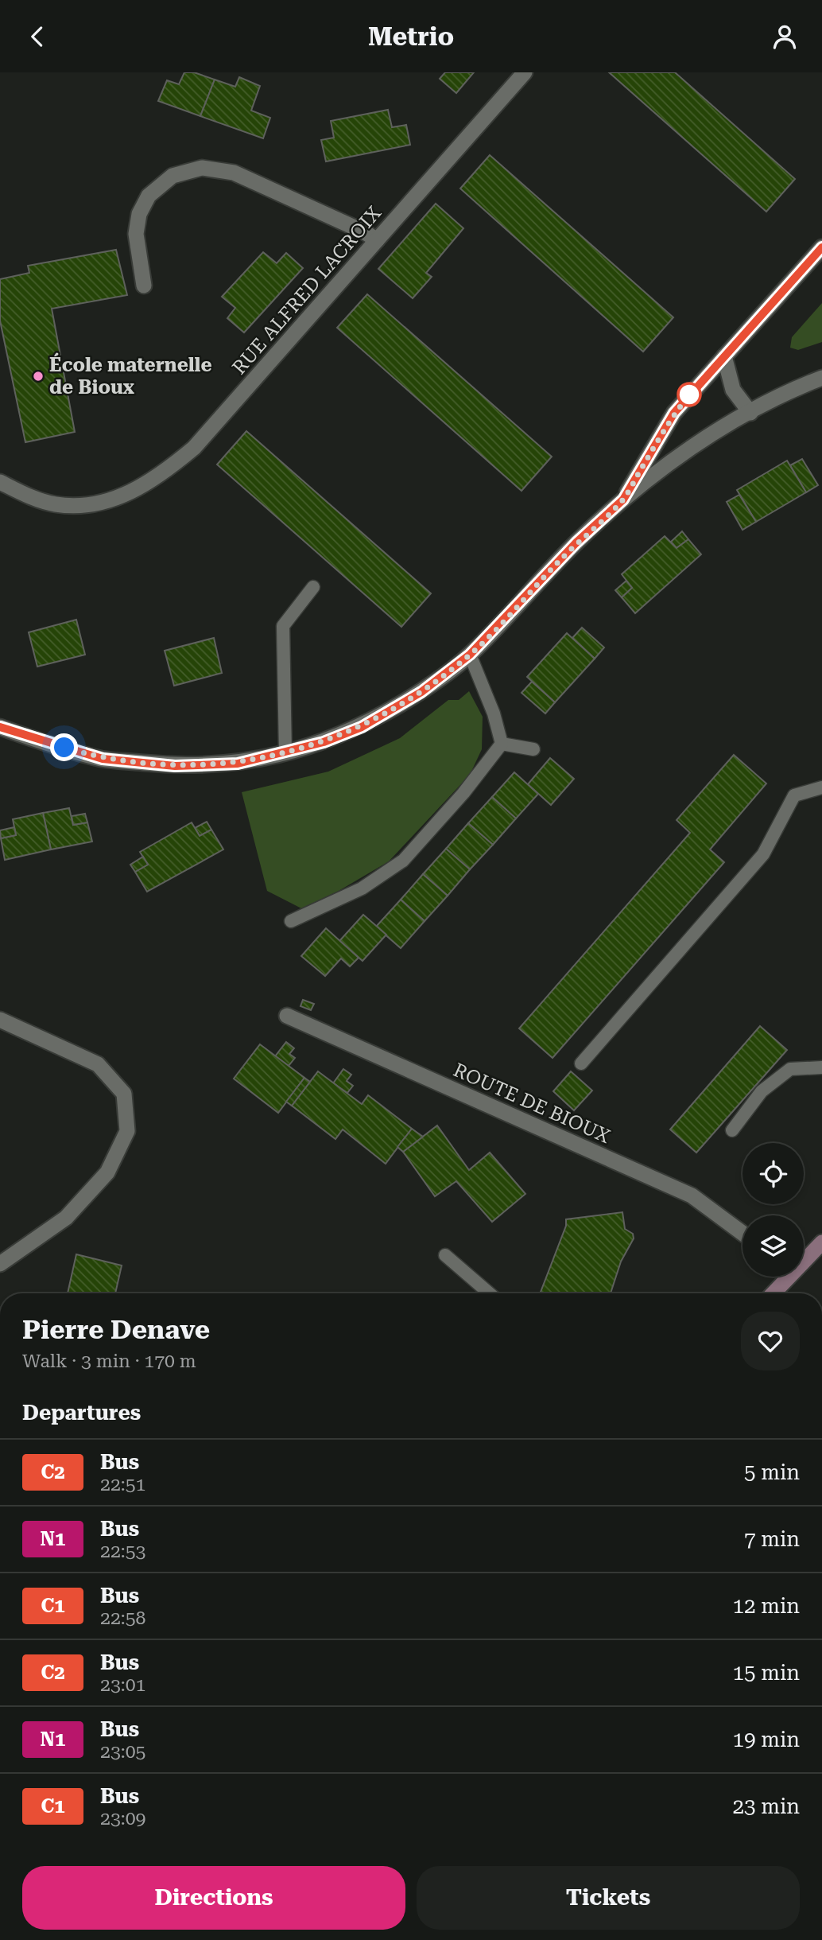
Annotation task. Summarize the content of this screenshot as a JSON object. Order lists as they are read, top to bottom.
{
  "streets": {
    "street": ["RUE ALFRED LACROIX", "ROUTE DE BIOUX"]
  },
  "places": ["École maternelle de Bioux"],
  "lines": ["bus line C2"],
  "page": {
    "header": "Metrio",
    "heading": [
      ["Pierre Denave", "Walk · 3 min · 170 m"],
      "Departures"
    ],
    "list": [
      {
        "mark": "C2",
        "name": "Bus",
        "note": "22:51",
        "value": "5 min"
      },
      {
        "mark": "N1",
        "name": "Bus",
        "note": "22:53",
        "value": "7 min"
      },
      {
        "mark": "C1",
        "name": "Bus",
        "note": "22:58",
        "value": "12 min"
      },
      {
        "mark": "C2",
        "name": "Bus",
        "note": "23:01",
        "value": "15 min"
      },
      {
        "mark": "N1",
        "name": "Bus",
        "note": "23:05",
        "value": "19 min"
      },
      {
        "mark": "C1",
        "name": "Bus",
        "note": "23:09",
        "value": "23 min"
      }
    ],
    "buttons": ["Directions", "Tickets"]
  }
}
